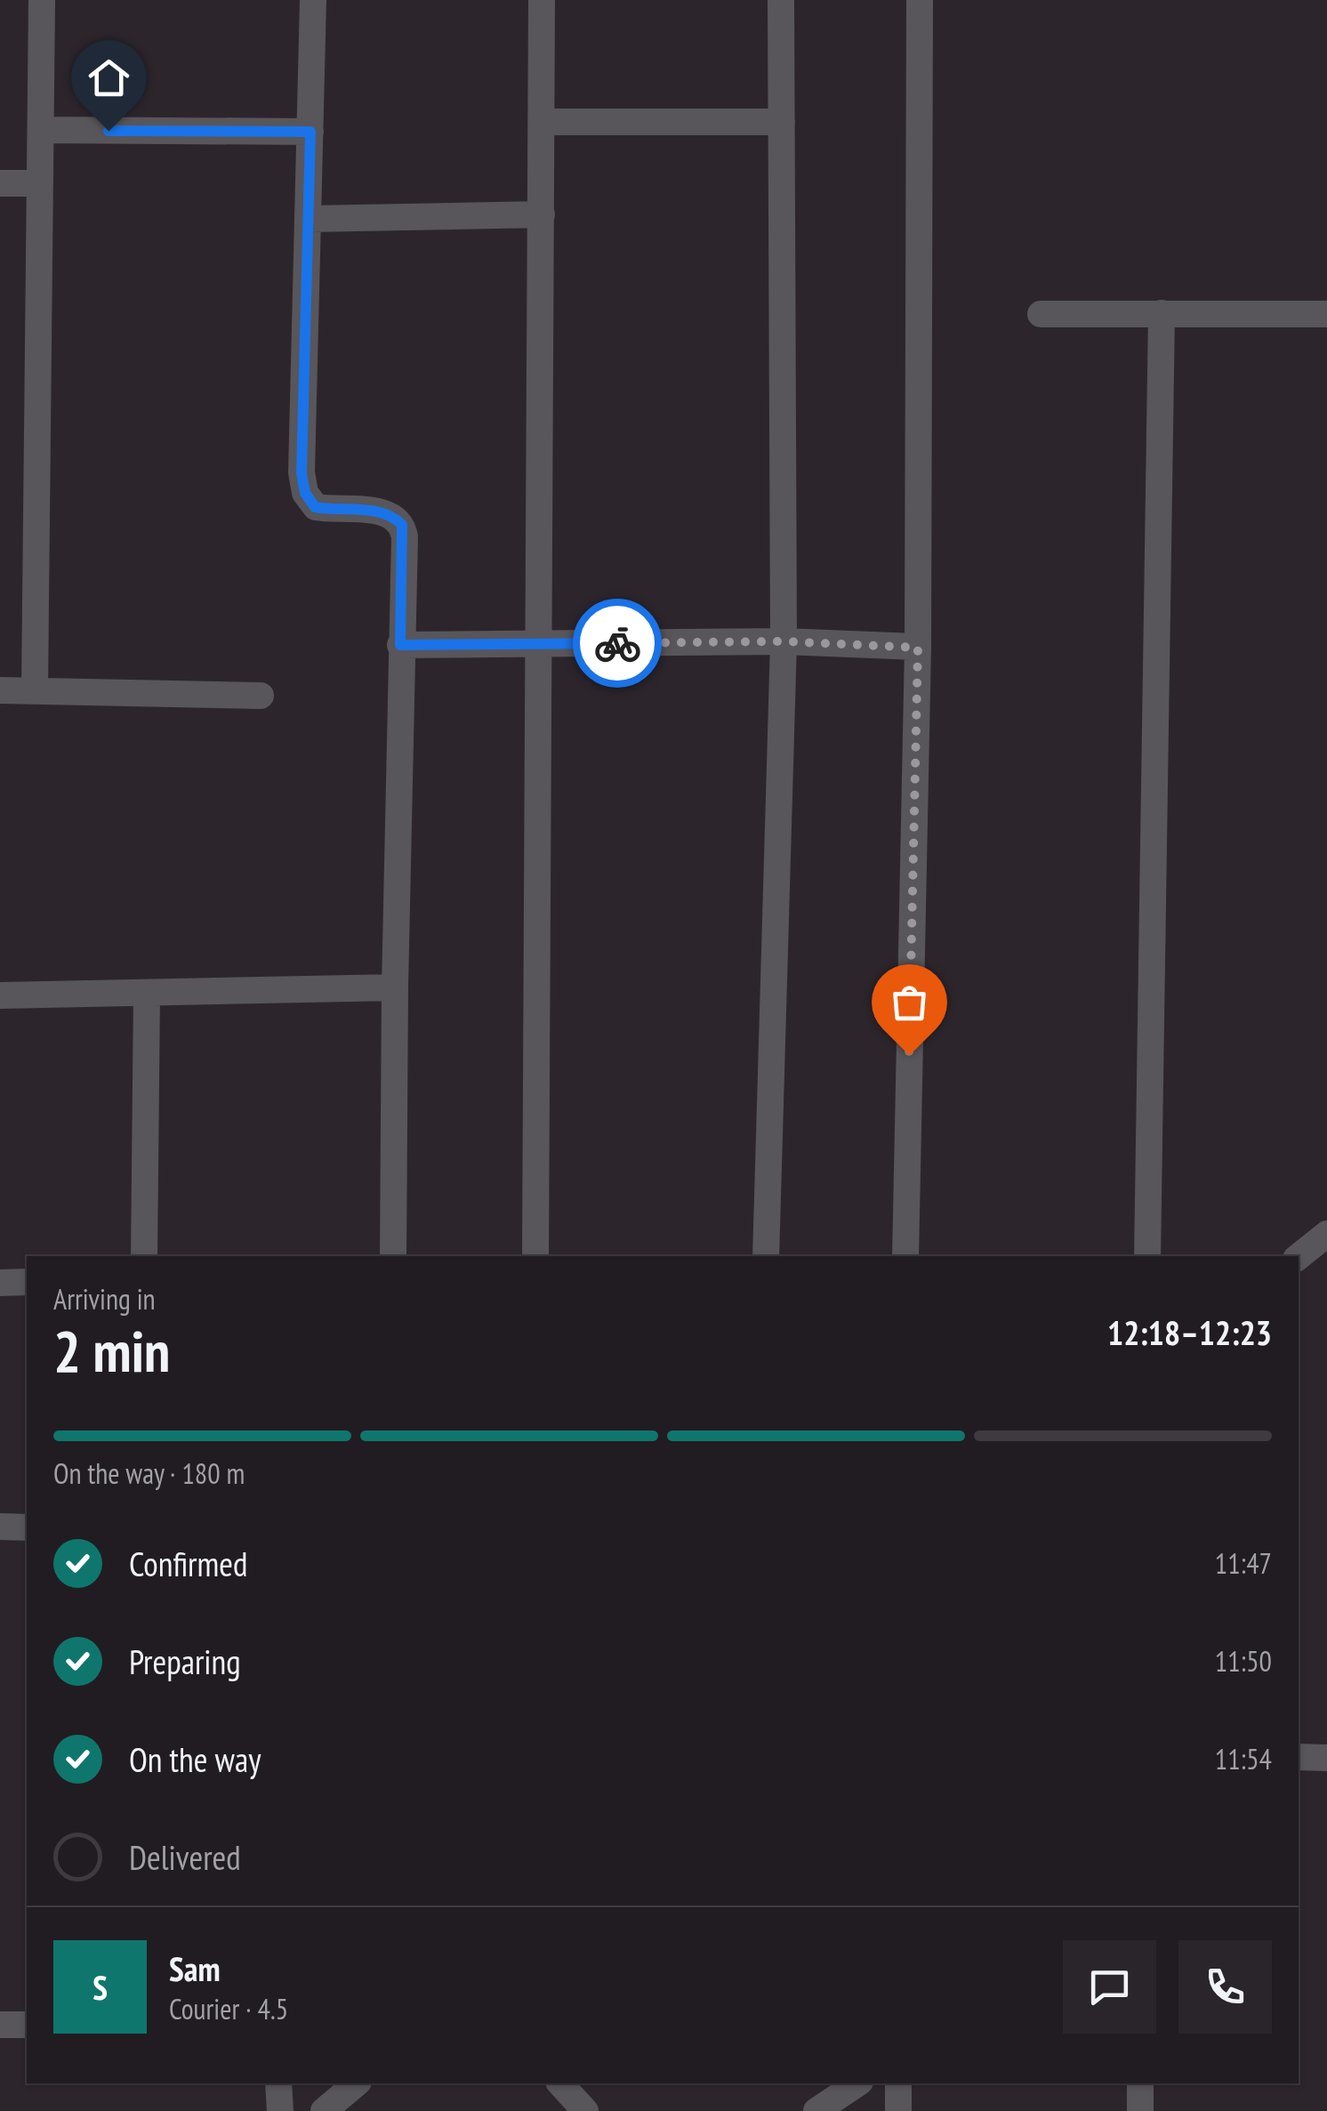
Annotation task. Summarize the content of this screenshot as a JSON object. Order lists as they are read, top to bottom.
{
  "page": {
    "heading": ["2 min", "Arriving in", "12:18–12:23"],
    "panel": ["Sam", "Courier · 4.5"],
    "bar": "On the way · 180 m",
    "list": [
      ["Confirmed", "11:47"],
      ["Preparing", "11:50"],
      ["On the way", "11:54"],
      "Delivered"
    ],
    "round": "S"
  }
}
